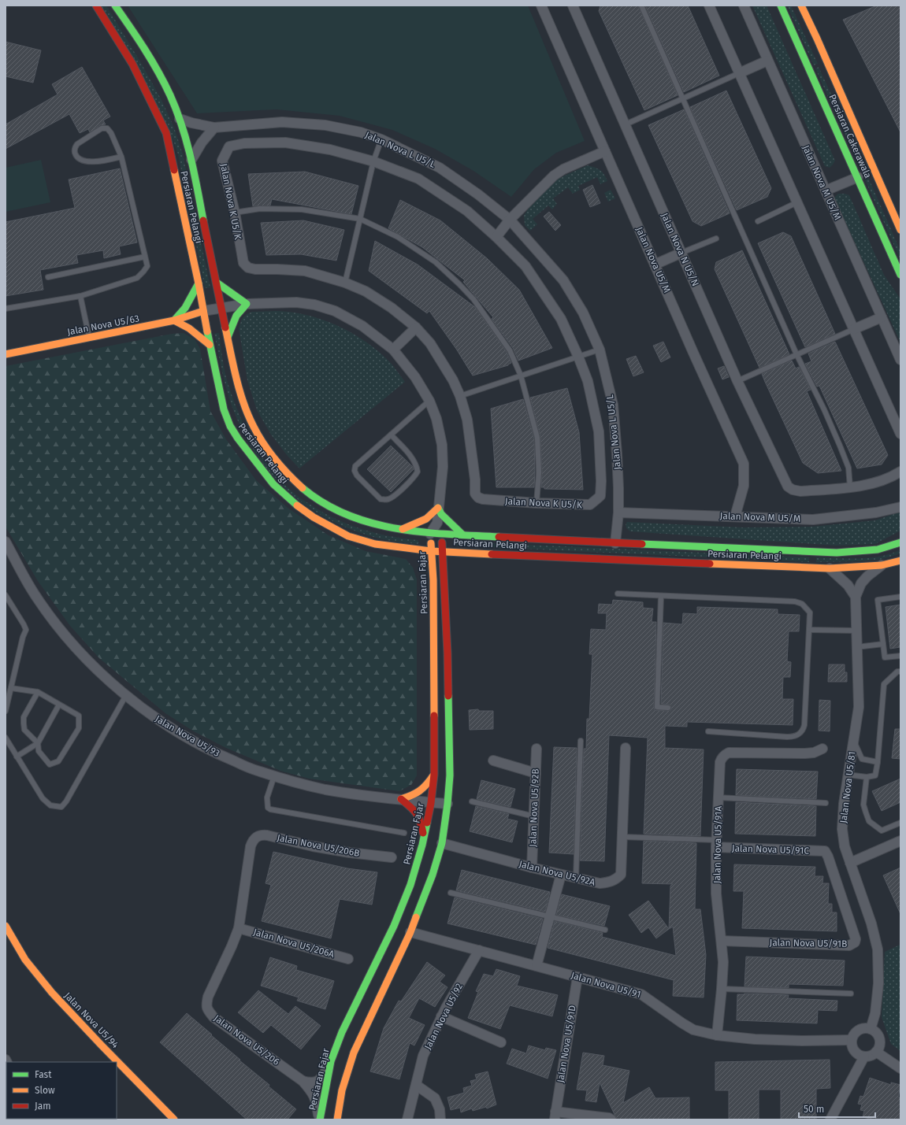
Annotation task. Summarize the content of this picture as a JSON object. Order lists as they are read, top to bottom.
{
  "streets": {
    "street": [
      "Persiaran Cakerawala",
      "Jalan Nova L U5/L",
      "Jalan Nova M U5/M",
      "Jalan Nova K U5/K",
      "Persiaran Pelangi",
      "Jalan Nova N U5/N",
      "Jalan Nova U5/M",
      "Jalan Nova U5/63",
      "Persiaran Fajar",
      "Jalan Nova U5/93",
      "Jalan Nova U5/81",
      "Jalan Nova U5/92B",
      "Jalan Nova U5/91A",
      "Jalan Nova U5/206B",
      "Jalan Nova U5/91C",
      "Jalan Nova U5/92A",
      "Jalan Nova U5/206A",
      "Jalan Nova U5/91B",
      "Jalan Nova U5/91",
      "Jalan Nova U5/92",
      "Jalan Nova U5/94",
      "Jalan Nova U5/206",
      "Jalan Nova U5/91D"
    ]
  },
  "crossings": [
    ["Jalan Nova L U5/L", "Jalan Nova M U5/M"],
    ["Jalan Nova L U5/L", "Persiaran Pelangi"],
    ["Jalan Nova M U5/M", "Jalan Nova U5/M"],
    ["Persiaran Pelangi", "Jalan Nova U5/63"],
    ["Persiaran Pelangi", "Persiaran Fajar"],
    ["Persiaran Fajar", "Jalan Nova U5/93"],
    ["Persiaran Fajar", "Jalan Nova U5/206"],
    ["Jalan Nova U5/81", "Jalan Nova U5/91"],
    ["Jalan Nova U5/92B", "Jalan Nova U5/92A"],
    ["Jalan Nova U5/91A", "Jalan Nova U5/91C"],
    ["Jalan Nova U5/91A", "Jalan Nova U5/91B"],
    ["Jalan Nova U5/91A", "Jalan Nova U5/91"],
    ["Jalan Nova U5/206B", "Jalan Nova U5/206"],
    ["Jalan Nova U5/91C", "Jalan Nova U5/91B"],
    ["Jalan Nova U5/206A", "Jalan Nova U5/206"],
    ["Jalan Nova U5/91", "Jalan Nova U5/92"],
    ["Jalan Nova U5/91", "Jalan Nova U5/91D"]
  ],
  "legend": ["Fast", "Slow", "Jam"],
  "scale_bar": "50 m"
}
